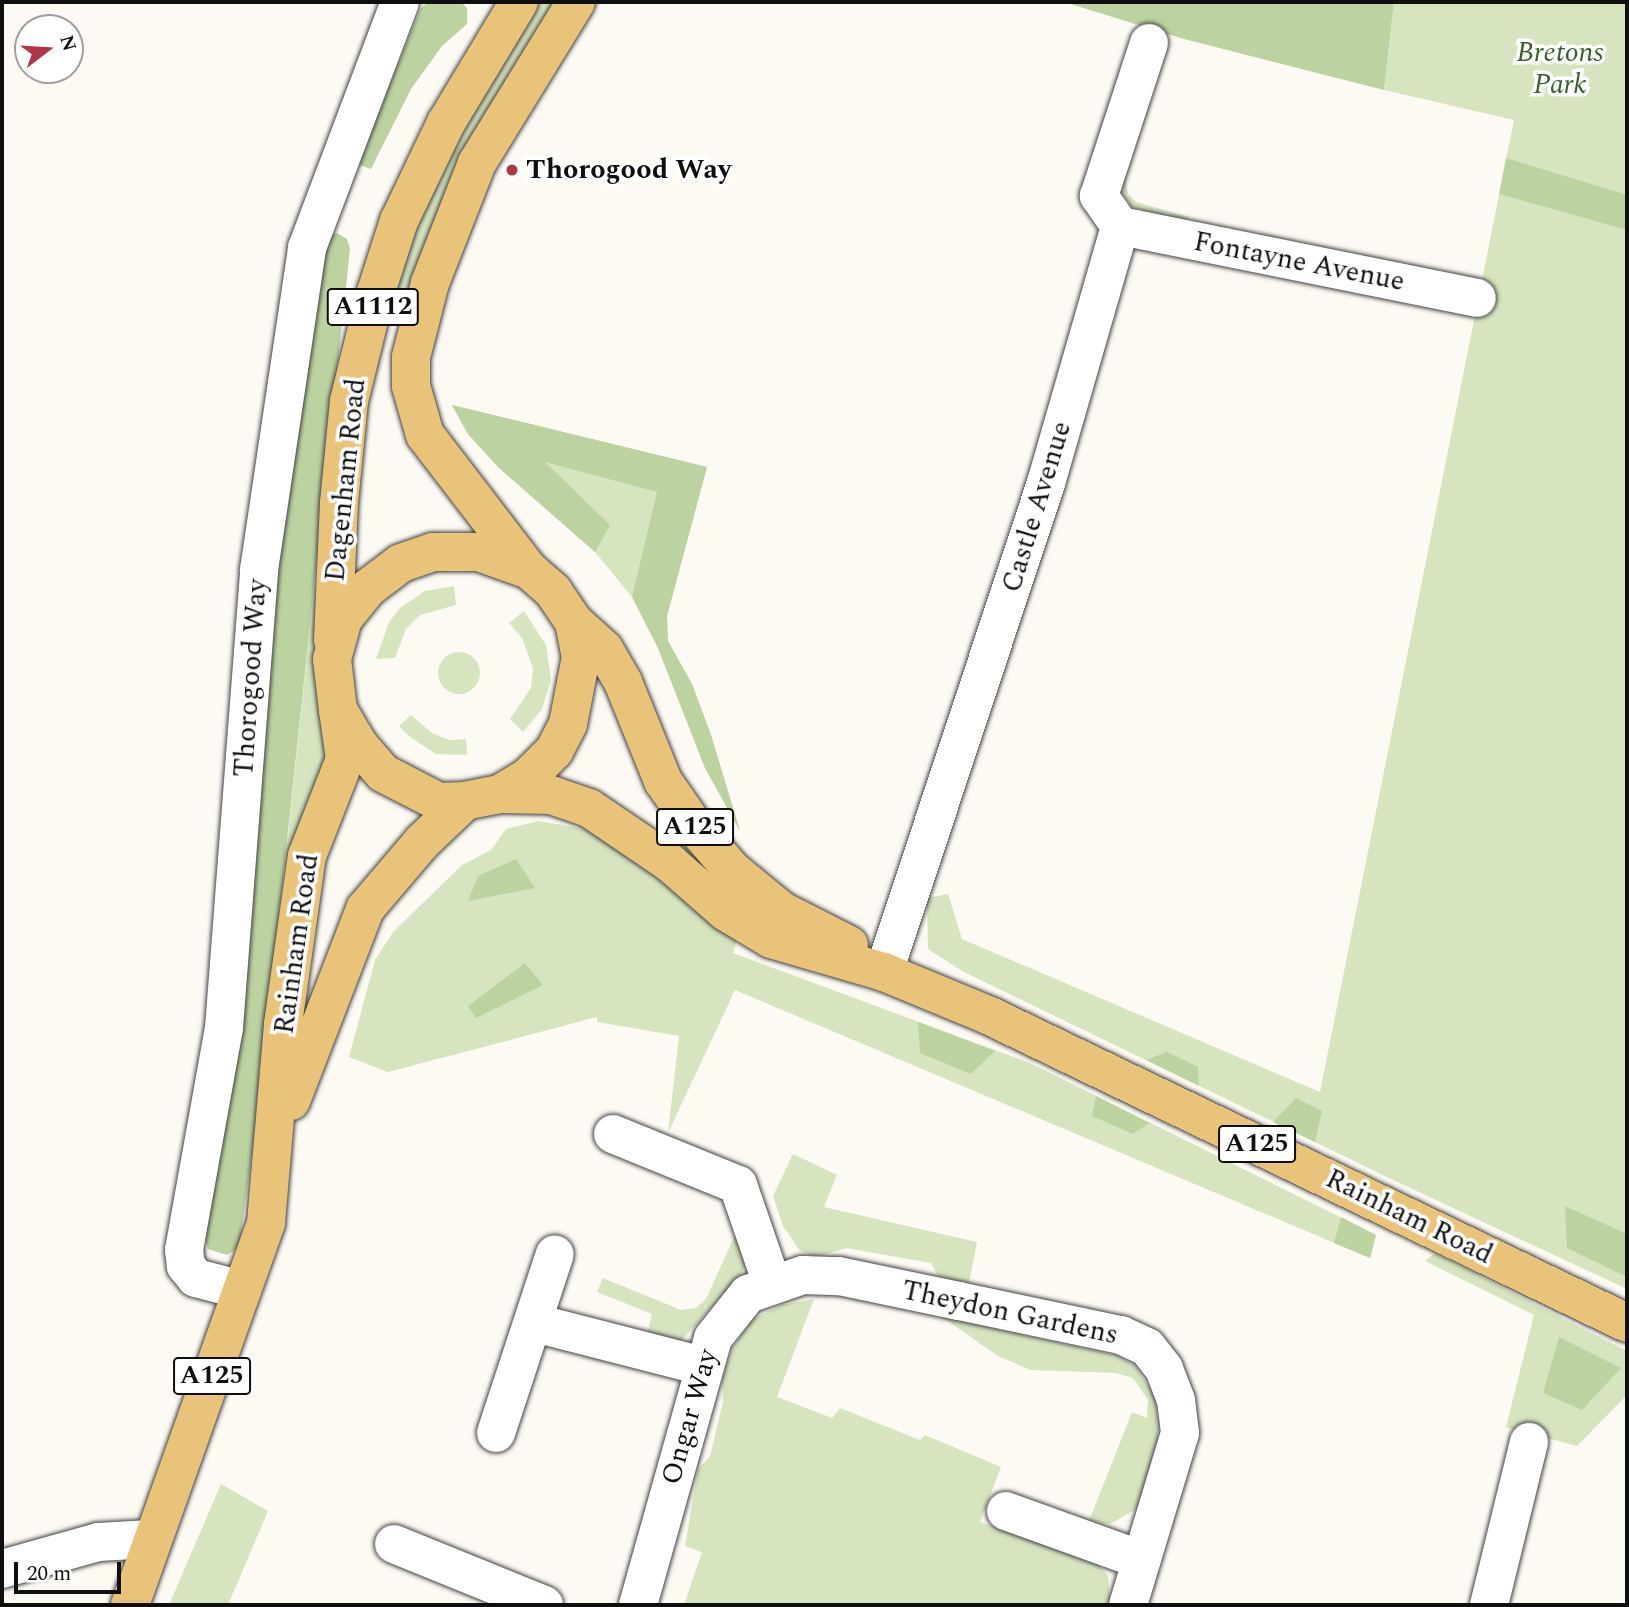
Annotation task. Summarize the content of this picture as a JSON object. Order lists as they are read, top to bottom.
{
  "streets": {
    "main road": [
      "A1112",
      "Dagenham Road",
      "A125",
      "Rainham Road"
    ],
    "street": [
      "Fontayne Avenue",
      "Castle Avenue",
      "Thorogood Way",
      "Theydon Gardens",
      "Ongar Way"
    ]
  },
  "crossings": [
    ["Fontayne Avenue", "Castle Avenue"],
    ["Dagenham Road", "Rainham Road"],
    ["Castle Avenue", "Rainham Road"],
    ["Thorogood Way", "Rainham Road"],
    ["Theydon Gardens", "Ongar Way"]
  ],
  "parks": ["Bretons Park"],
  "places": ["Thorogood Way"],
  "scale_bar": "20 m",
  "north": "right"
}
